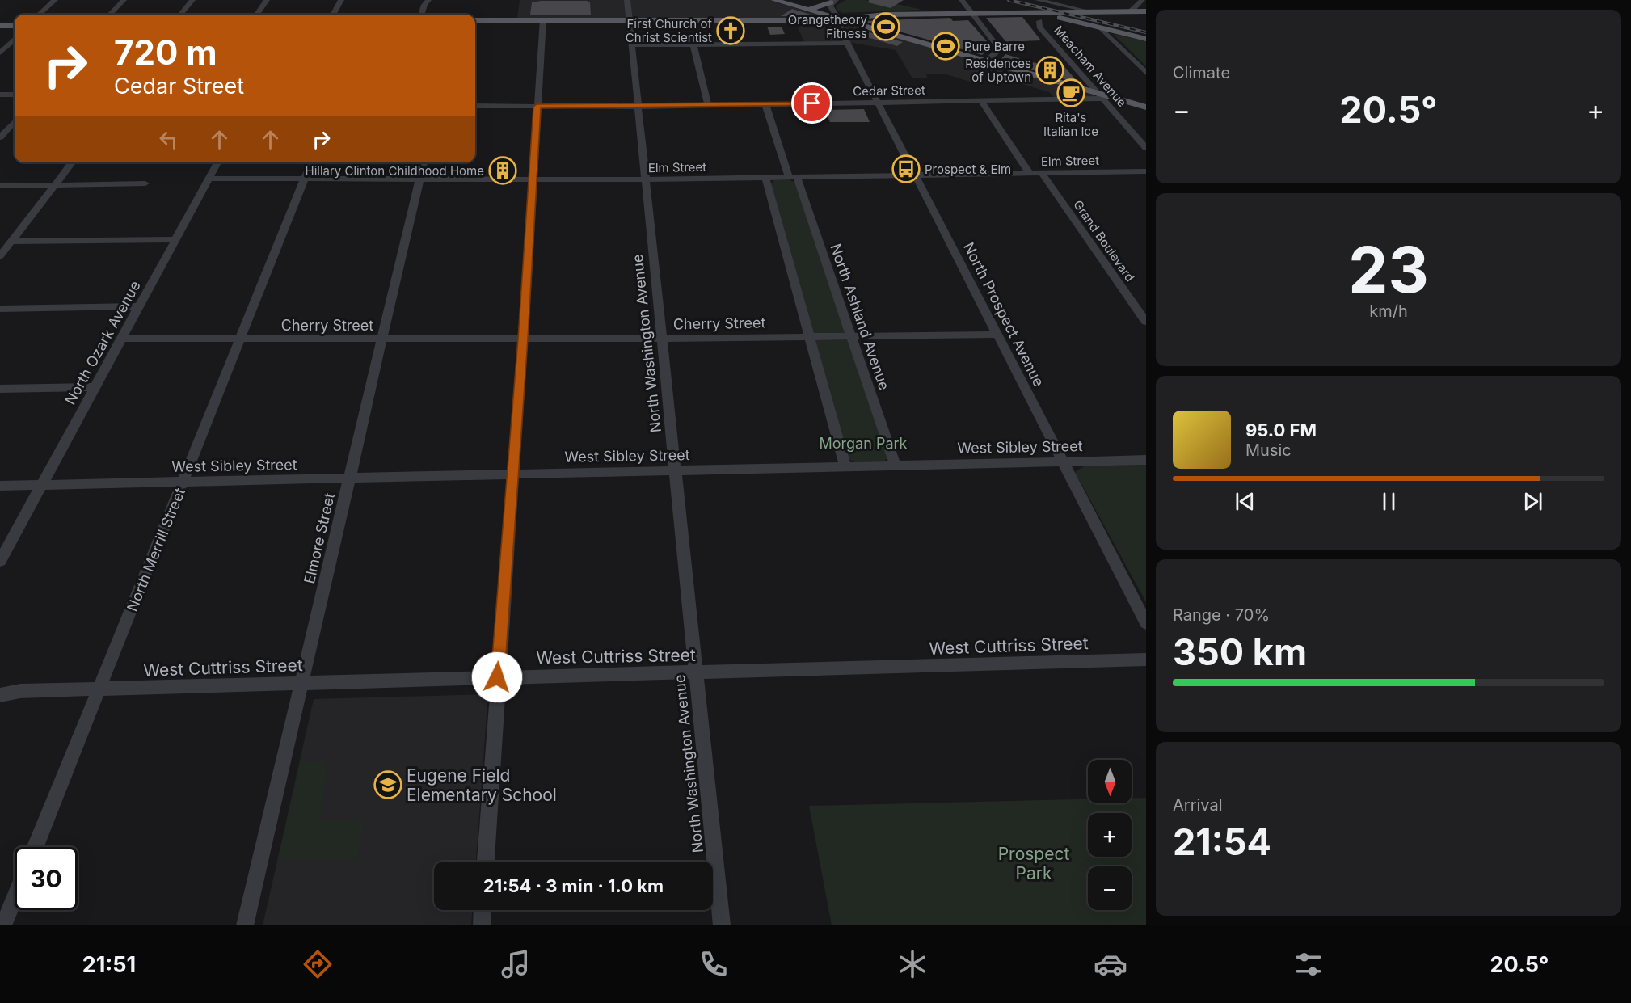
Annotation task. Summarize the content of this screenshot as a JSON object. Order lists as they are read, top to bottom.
{
  "streets": {
    "street": [
      "Meacham Avenue",
      "Cedar Street",
      "Elm Street",
      "Grand Boulevard",
      "North Prospect Avenue",
      "North Ashland Avenue",
      "Cherry Street",
      "North Ozark Avenue",
      "North Washington Avenue",
      "West Sibley Street",
      "Elmore Street",
      "North Merrill Street",
      "West Cuttriss Street"
    ]
  },
  "crossings": [
    ["Meacham Avenue", "Cedar Street"],
    ["Cedar Street", "North Prospect Avenue"],
    ["Cedar Street", "North Ashland Avenue"],
    ["Cedar Street", "North Washington Avenue"],
    ["Elm Street", "Grand Boulevard"],
    ["Elm Street", "North Prospect Avenue"],
    ["Elm Street", "North Ashland Avenue"],
    ["Elm Street", "North Ozark Avenue"],
    ["Elm Street", "North Washington Avenue"],
    ["Elm Street", "Elmore Street"],
    ["Elm Street", "North Merrill Street"],
    ["North Prospect Avenue", "Cherry Street"],
    ["North Prospect Avenue", "West Sibley Street"],
    ["North Ashland Avenue", "Cherry Street"],
    ["North Ashland Avenue", "West Sibley Street"],
    ["Cherry Street", "North Ozark Avenue"],
    ["Cherry Street", "North Washington Avenue"],
    ["Cherry Street", "Elmore Street"],
    ["Cherry Street", "North Merrill Street"],
    ["North Ozark Avenue", "West Sibley Street"],
    ["North Washington Avenue", "West Sibley Street"],
    ["North Washington Avenue", "West Cuttriss Street"],
    ["West Sibley Street", "Elmore Street"],
    ["West Sibley Street", "North Merrill Street"],
    ["Elmore Street", "West Cuttriss Street"],
    ["North Merrill Street", "West Cuttriss Street"]
  ],
  "parks": ["Morgan Park", "Prospect Park"],
  "places": {
    "sports": ["Orangetheory Fitness", "Pure Barre"],
    "church": ["First Church of Christ Scientist"],
    "building": ["Residences of Uptown", "Hillary Clinton Childhood Home"],
    "cafe": ["Rita's Italian Ice"],
    "bus stop": ["Prospect & Elm"],
    "school or university": ["Eugene Field Elementary School"]
  },
  "north": "bottom",
  "page": {
    "tile": [
      "Climate",
      ["23", "km/h"],
      ["Range · 70%", "350 km"],
      ["Arrival", "21:54"]
    ],
    "turn": ["720 m", "Cedar Street"],
    "heat": ["−", "20.5°", "+"],
    "song": ["95.0 FM", "Music"],
    "map_buttons": ["+", "−"],
    "limit": "30",
    "trip": "21:54 · 3 min · 1.0 km",
    "tabs": ["21:51", "20.5°"]
  }
}
